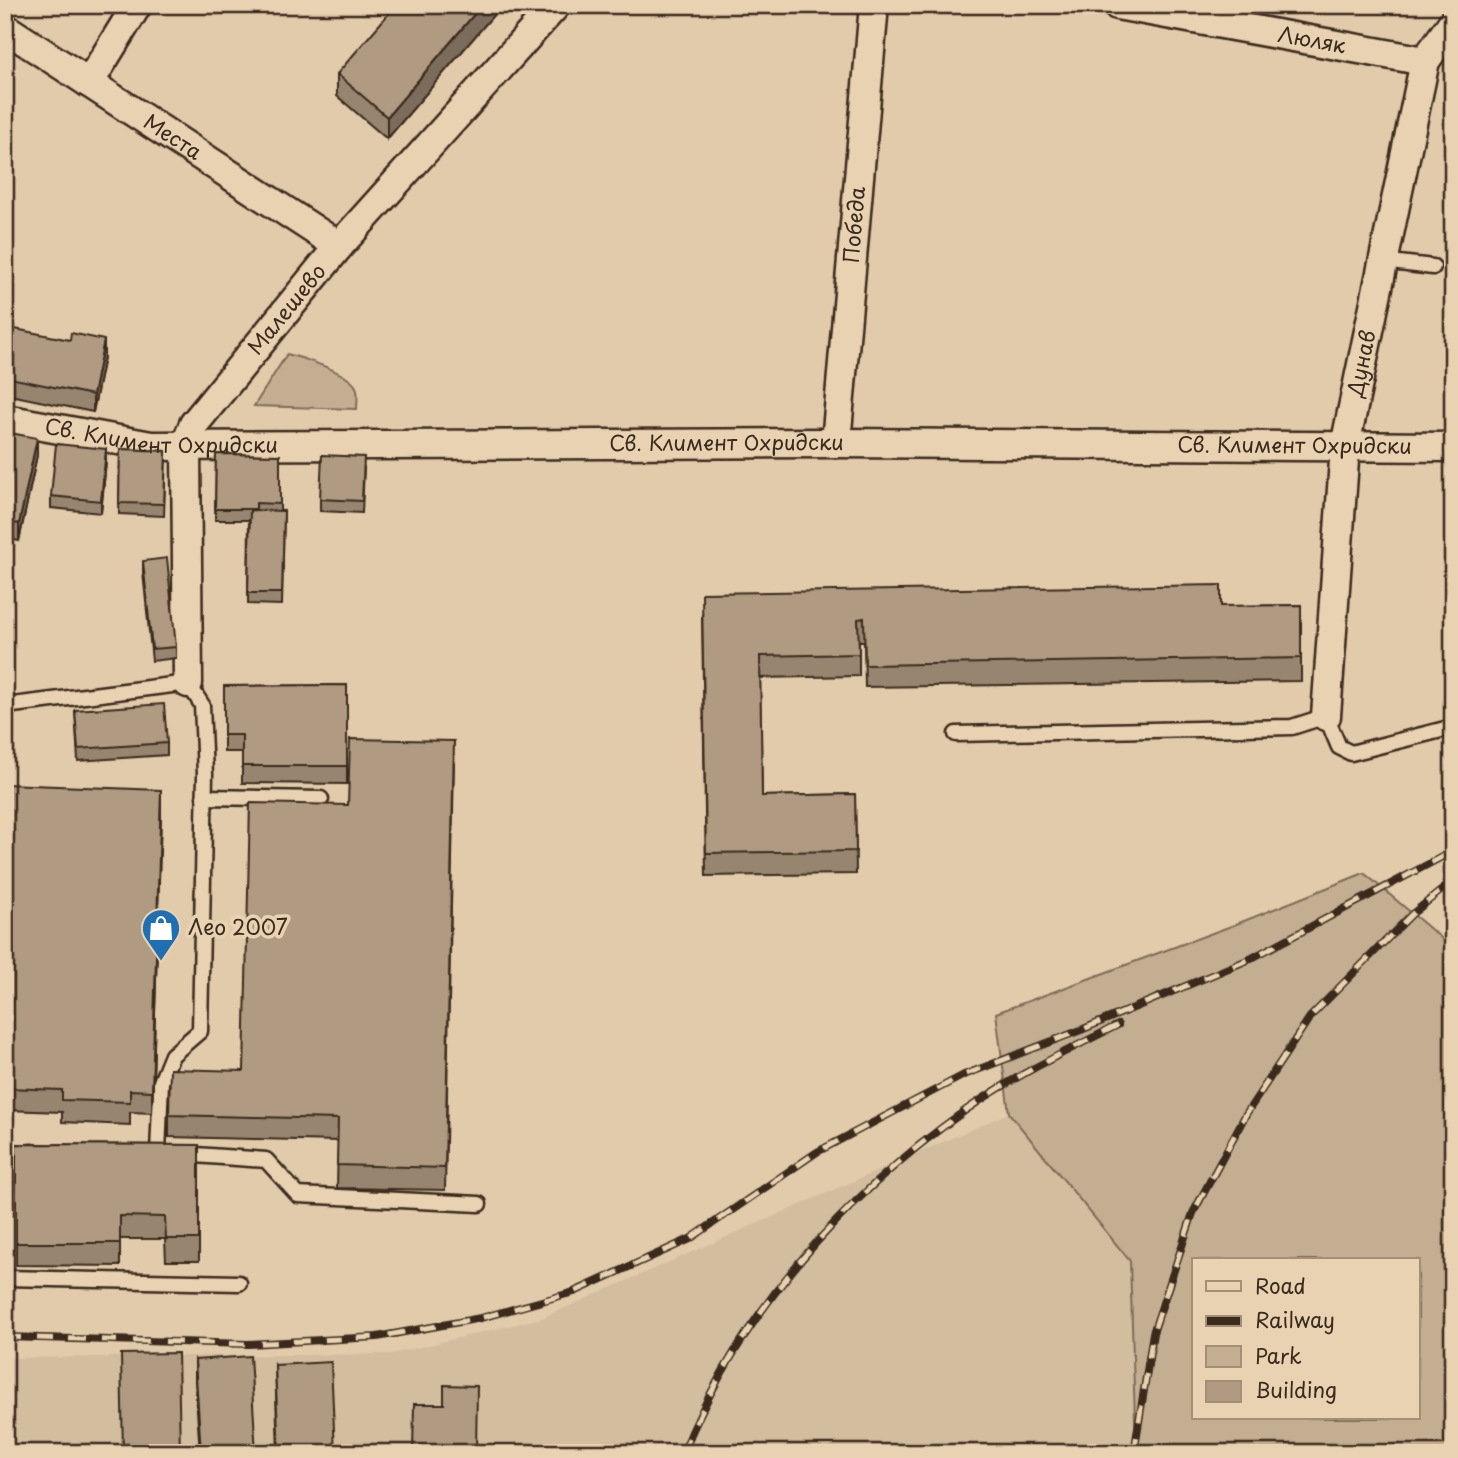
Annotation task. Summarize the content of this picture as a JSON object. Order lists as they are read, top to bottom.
{
  "streets": {
    "street": [
      "Люляк",
      "Места",
      "Победа",
      "Малешево",
      "Дунав",
      "Св. Климент Охридски"
    ]
  },
  "crossings": [
    ["Люляк", "Дунав"],
    ["Места", "Малешево"],
    ["Победа", "Св. Климент Охридски"],
    ["Малешево", "Св. Климент Охридски"],
    ["Дунав", "Св. Климент Охридски"]
  ],
  "places": {
    "shop": ["Лео 2007"]
  },
  "legend": [
    "Road",
    "Railway",
    "Park",
    "Building"
  ]
}
